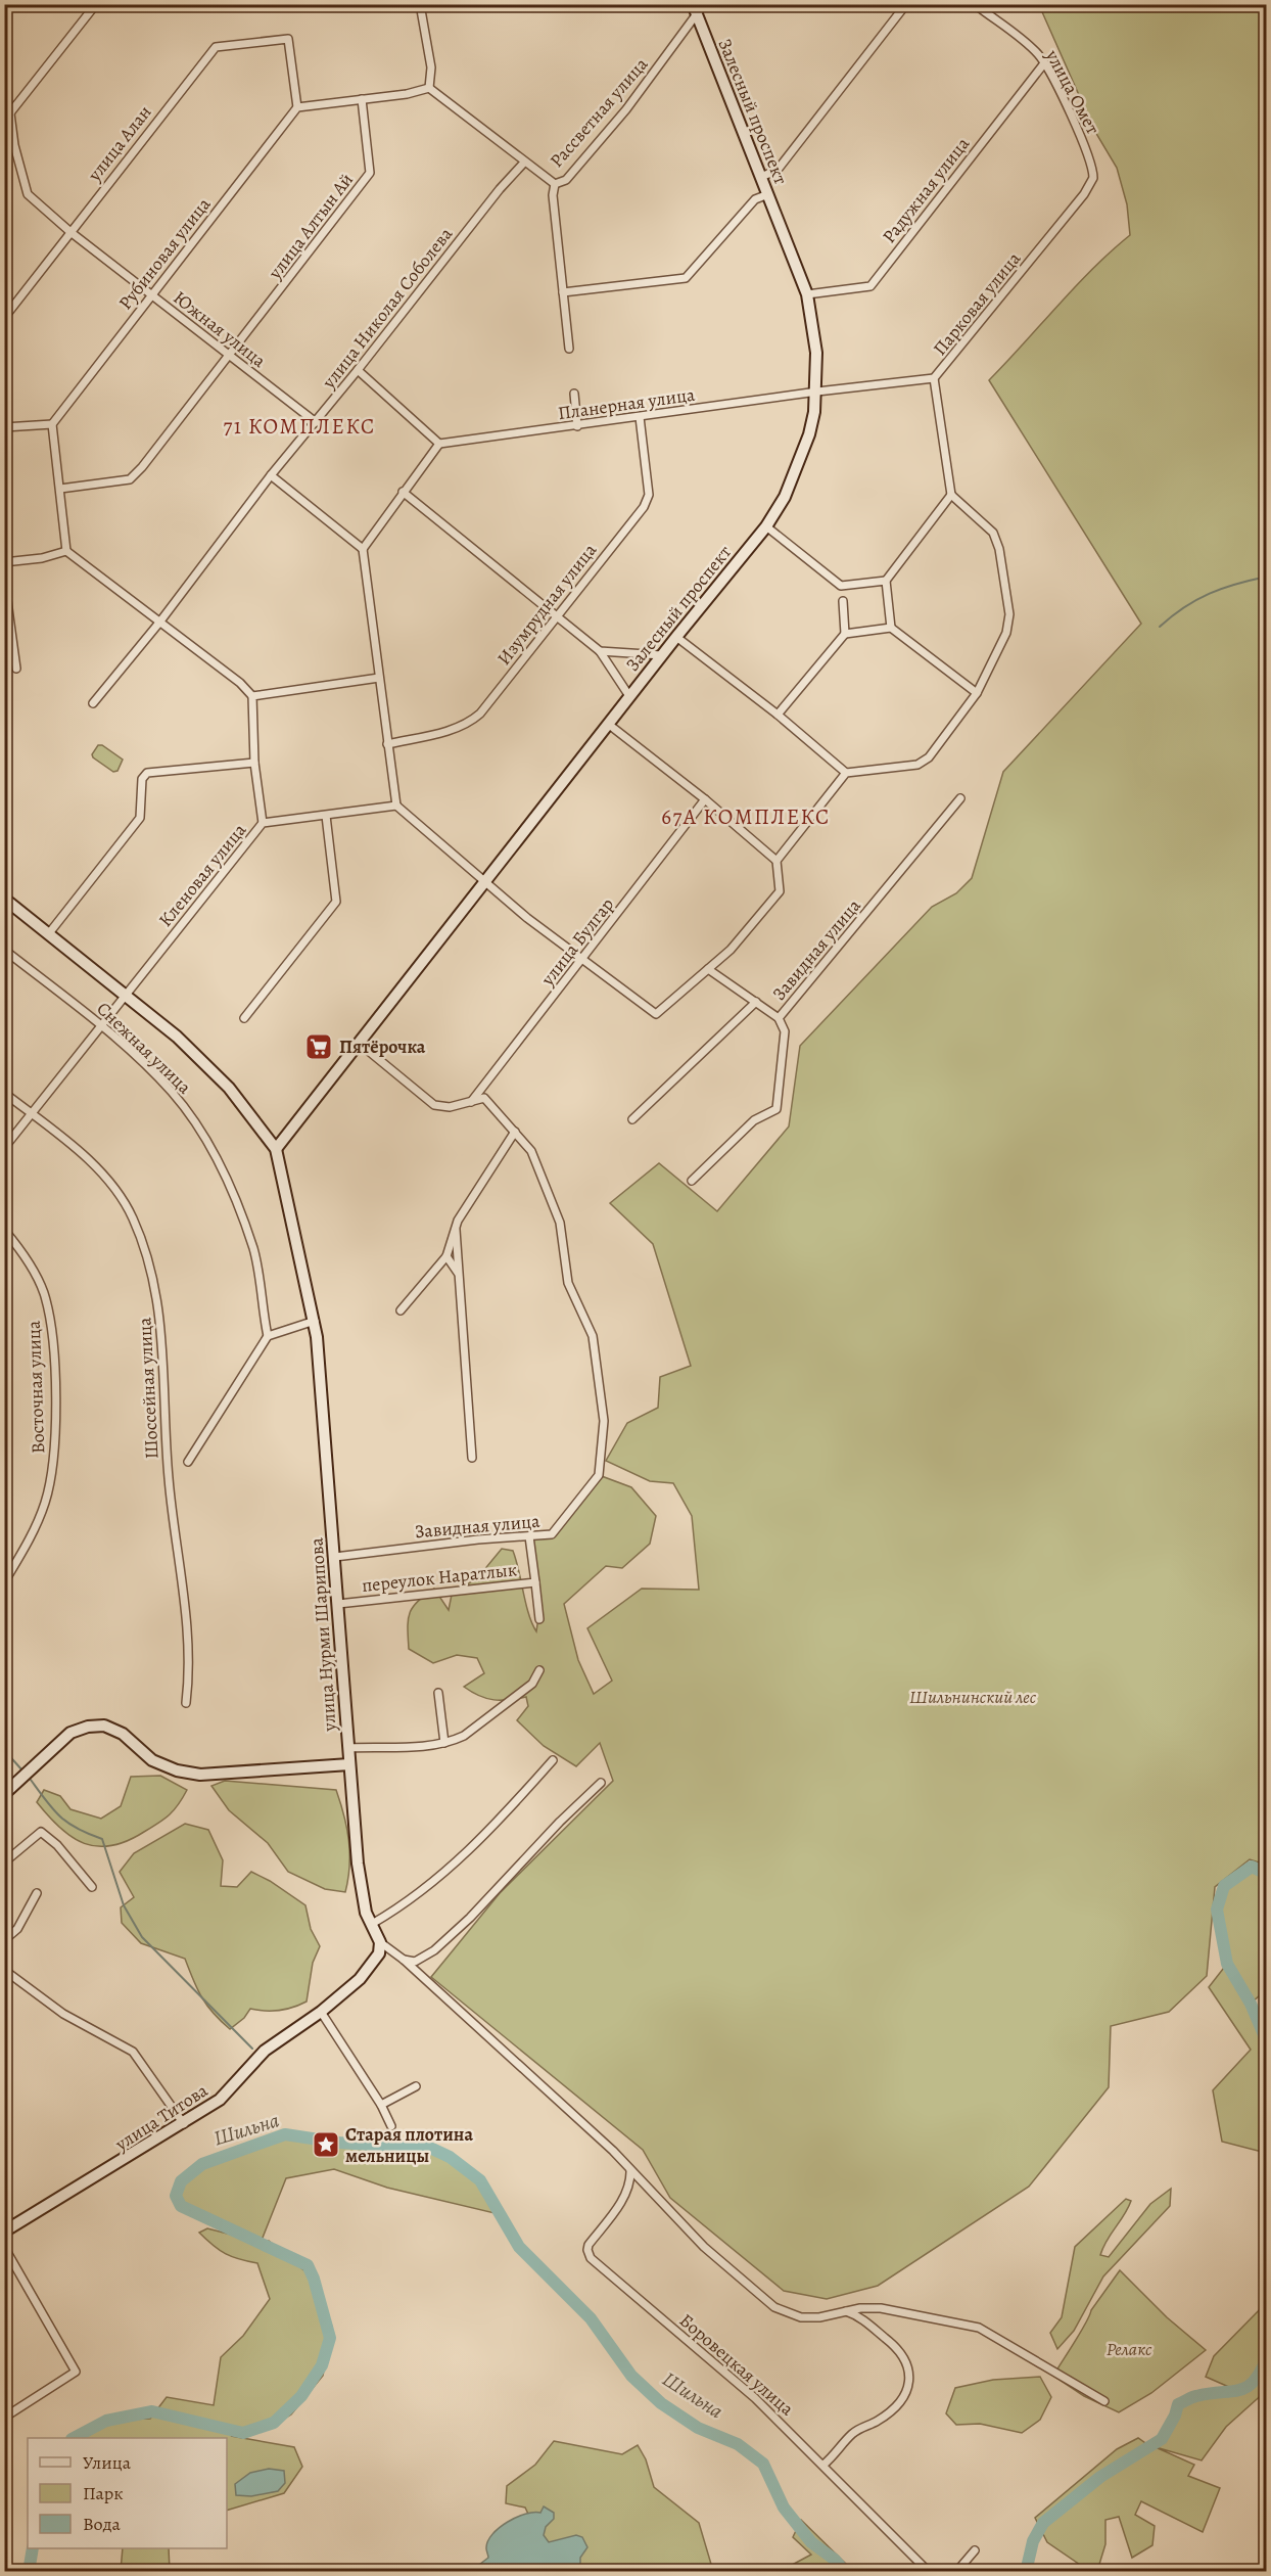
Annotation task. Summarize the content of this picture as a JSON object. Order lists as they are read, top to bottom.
{
  "streets": {
    "main road": ["Залесный проспект", "улица Нурми Шарипова", "улица Титова"],
    "street": [
      "улица Омет",
      "Рассветная улица",
      "улица Алан",
      "Радужная улица",
      "улица Алтын Ай",
      "Рубиновая улица",
      "Парковая улица",
      "улица Николая Соболева",
      "Южная улица",
      "Планерная улица",
      "Изумрудная улица",
      "Кленовая улица",
      "улица Булгар",
      "Завидная улица",
      "Снежная улица",
      "Восточная улица",
      "Шоссейная улица",
      "переулок Наратлык",
      "Боровецкая улица"
    ]
  },
  "crossings": [
    ["улица Омет", "Радужная улица"],
    ["улица Омет", "Парковая улица"],
    ["Залесный проспект", "Рассветная улица"],
    ["Залесный проспект", "Радужная улица"],
    ["Залесный проспект", "Парковая улица"],
    ["Залесный проспект", "Планерная улица"],
    ["Залесный проспект", "улица Нурми Шарипова"],
    ["улица Алан", "Рубиновая улица"],
    ["улица Алан", "Южная улица"],
    ["улица Алтын Ай", "Южная улица"],
    ["Рубиновая улица", "Южная улица"],
    ["Парковая улица", "Планерная улица"],
    ["улица Николая Соболева", "Южная улица"],
    ["Планерная улица", "Изумрудная улица"],
    ["Кленовая улица", "Снежная улица"],
    ["Кленовая улица", "Шоссейная улица"],
    ["улица Булгар", "Завидная улица"],
    ["Завидная улица", "переулок Наратлык"],
    ["Завидная улица", "улица Нурми Шарипова"],
    ["переулок Наратлык", "улица Нурми Шарипова"],
    ["улица Нурми Шарипова", "улица Титова"]
  ],
  "districts": ["71 КОМПЛЕКС", "67А КОМПЛЕКС"],
  "water": ["Шильна"],
  "parks": ["Шильнинский лес", "Релакс"],
  "places": {
    "supermarket": ["Пятёрочка"],
    "place": ["Старая плотина мельницы"]
  },
  "legend": ["Улица", "Парк", "Вода"]
}
